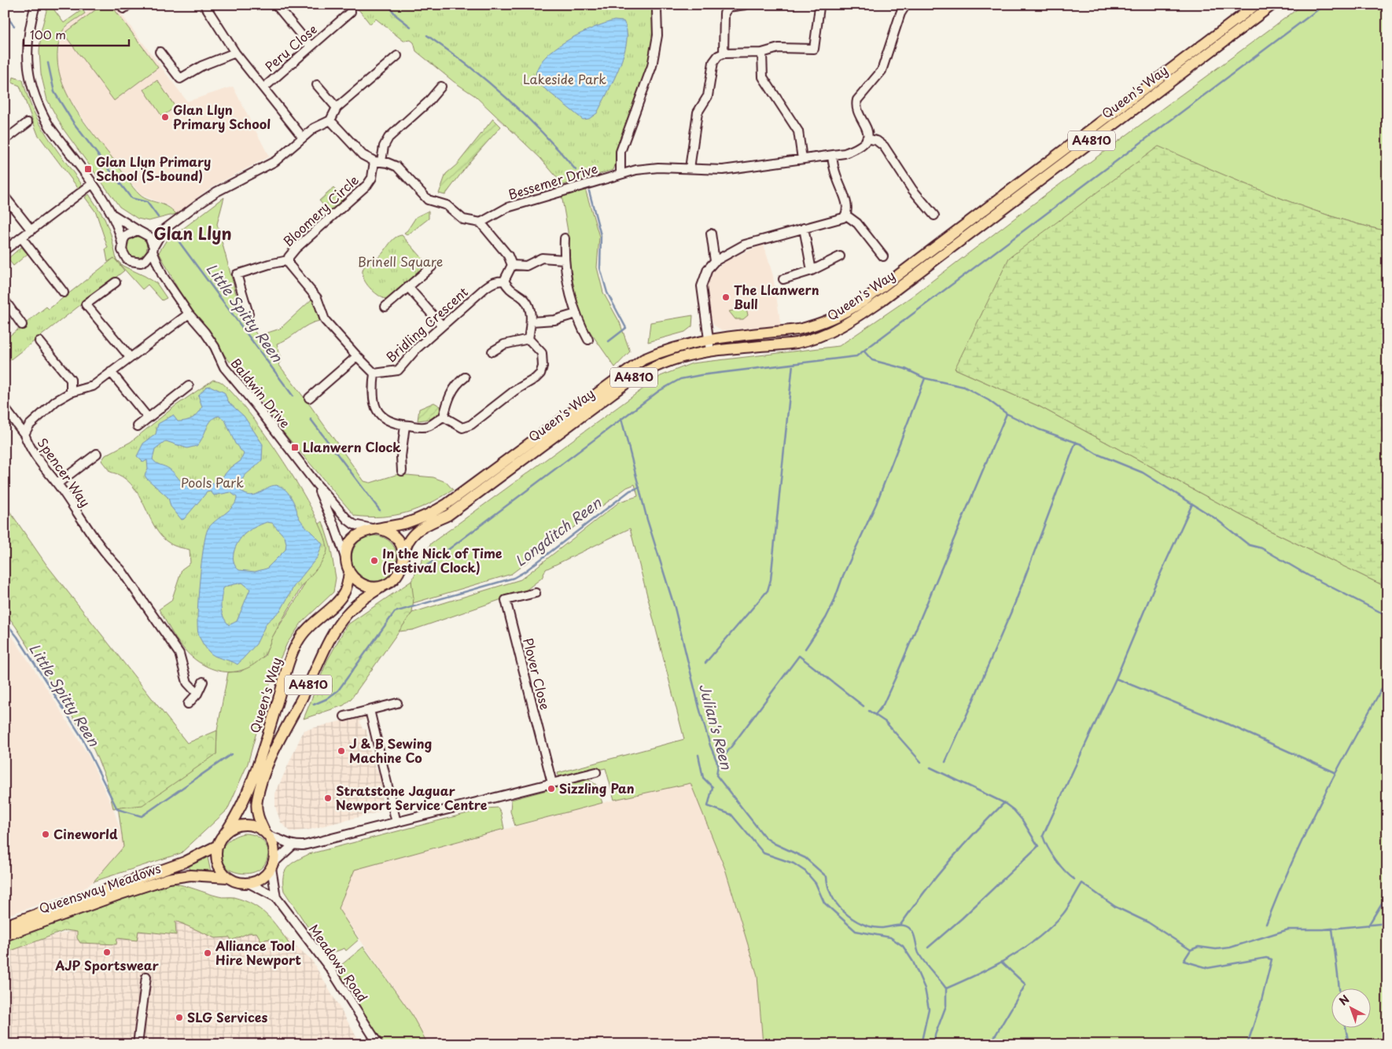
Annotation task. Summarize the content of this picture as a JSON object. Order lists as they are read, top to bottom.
{
  "streets": {
    "main road": ["Queen's Way", "A4810", "Queensway Meadows"],
    "street": [
      "Peru Close",
      "Bessemer Drive",
      "Bloomery Circle",
      "Bridling Crescent",
      "Baldwin Drive",
      "Spencer Way",
      "Plover Close",
      "Meadows Road"
    ]
  },
  "crossings": [
    ["Queen's Way", "Queensway Meadows"],
    ["Queen's Way", "Meadows Road"],
    ["Baldwin Drive", "Spencer Way"],
    ["Queensway Meadows", "Meadows Road"]
  ],
  "districts": ["Glan Llyn"],
  "water": ["Little Spitty Reen", "Longditch Reen", "Julian's Reen"],
  "parks": ["Lakeside Park", "Brinell Square", "Pools Park"],
  "places": {
    "other": [
      "Glan Llyn Primary School",
      "The Llanwern Bull",
      "In the Nick of Time (Festival Clock)",
      "J & B Sewing Machine Co",
      "Sizzling Pan",
      "Stratstone Jaguar Newport Service Centre",
      "Cineworld",
      "AJP Sportswear",
      "Alliance Tool Hire Newport",
      "SLG Services"
    ],
    "transit": ["Glan Llyn Primary School (S-bound)", "Llanwern Clock"]
  },
  "scale_bar": "100 m",
  "north": "top left"
}
